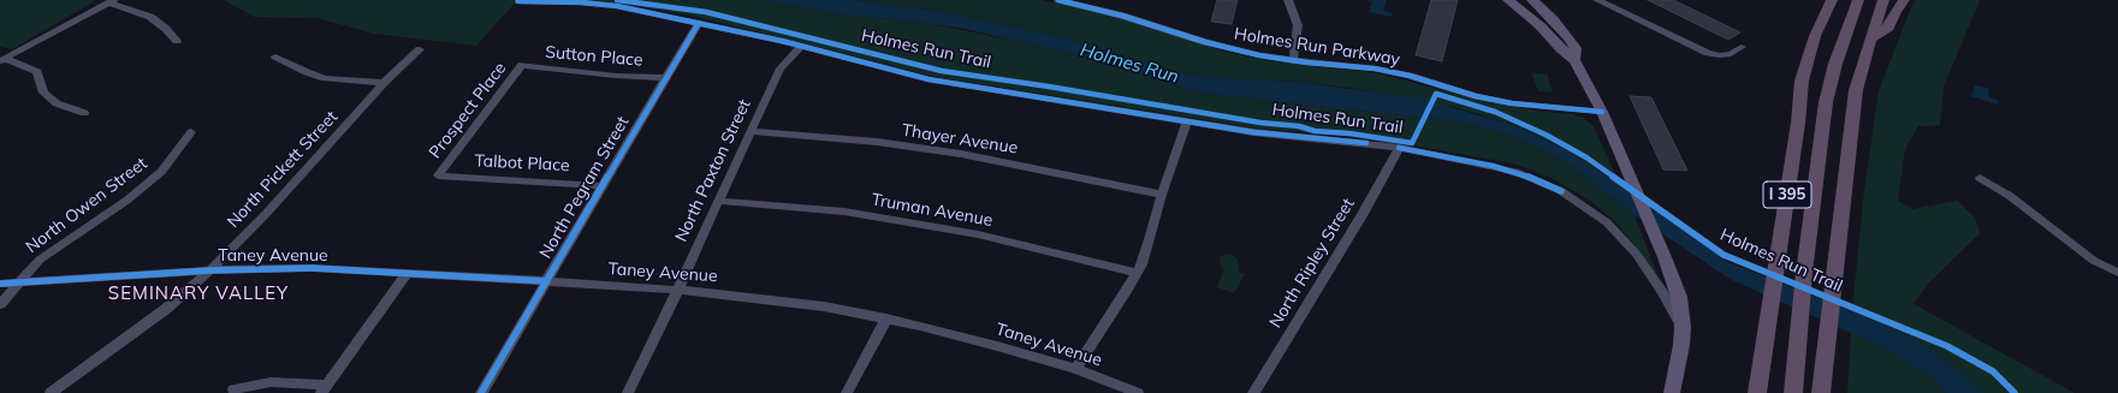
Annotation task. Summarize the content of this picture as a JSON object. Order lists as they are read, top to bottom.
{
  "streets": {
    "highway": ["I 395"],
    "street": [
      "Holmes Run Parkway",
      "Sutton Place",
      "Prospect Place",
      "Thayer Avenue",
      "Talbot Place",
      "North Pickett Street",
      "North Paxton Street",
      "North Pegram Street",
      "North Owen Street",
      "Truman Avenue",
      "Taney Avenue",
      "North Ripley Street"
    ],
    "cycle path": ["Holmes Run Trail"]
  },
  "crossings": [
    ["Sutton Place", "Prospect Place"],
    ["Sutton Place", "North Pegram Street"],
    ["Prospect Place", "Talbot Place"],
    ["Thayer Avenue", "North Paxton Street"],
    ["Talbot Place", "North Pegram Street"],
    ["North Pickett Street", "Taney Avenue"],
    ["North Paxton Street", "Truman Avenue"],
    ["North Paxton Street", "Taney Avenue"],
    ["North Pegram Street", "Taney Avenue"],
    ["North Owen Street", "Taney Avenue"]
  ],
  "districts": ["SEMINARY VALLEY"],
  "water": ["Holmes Run"]
}
